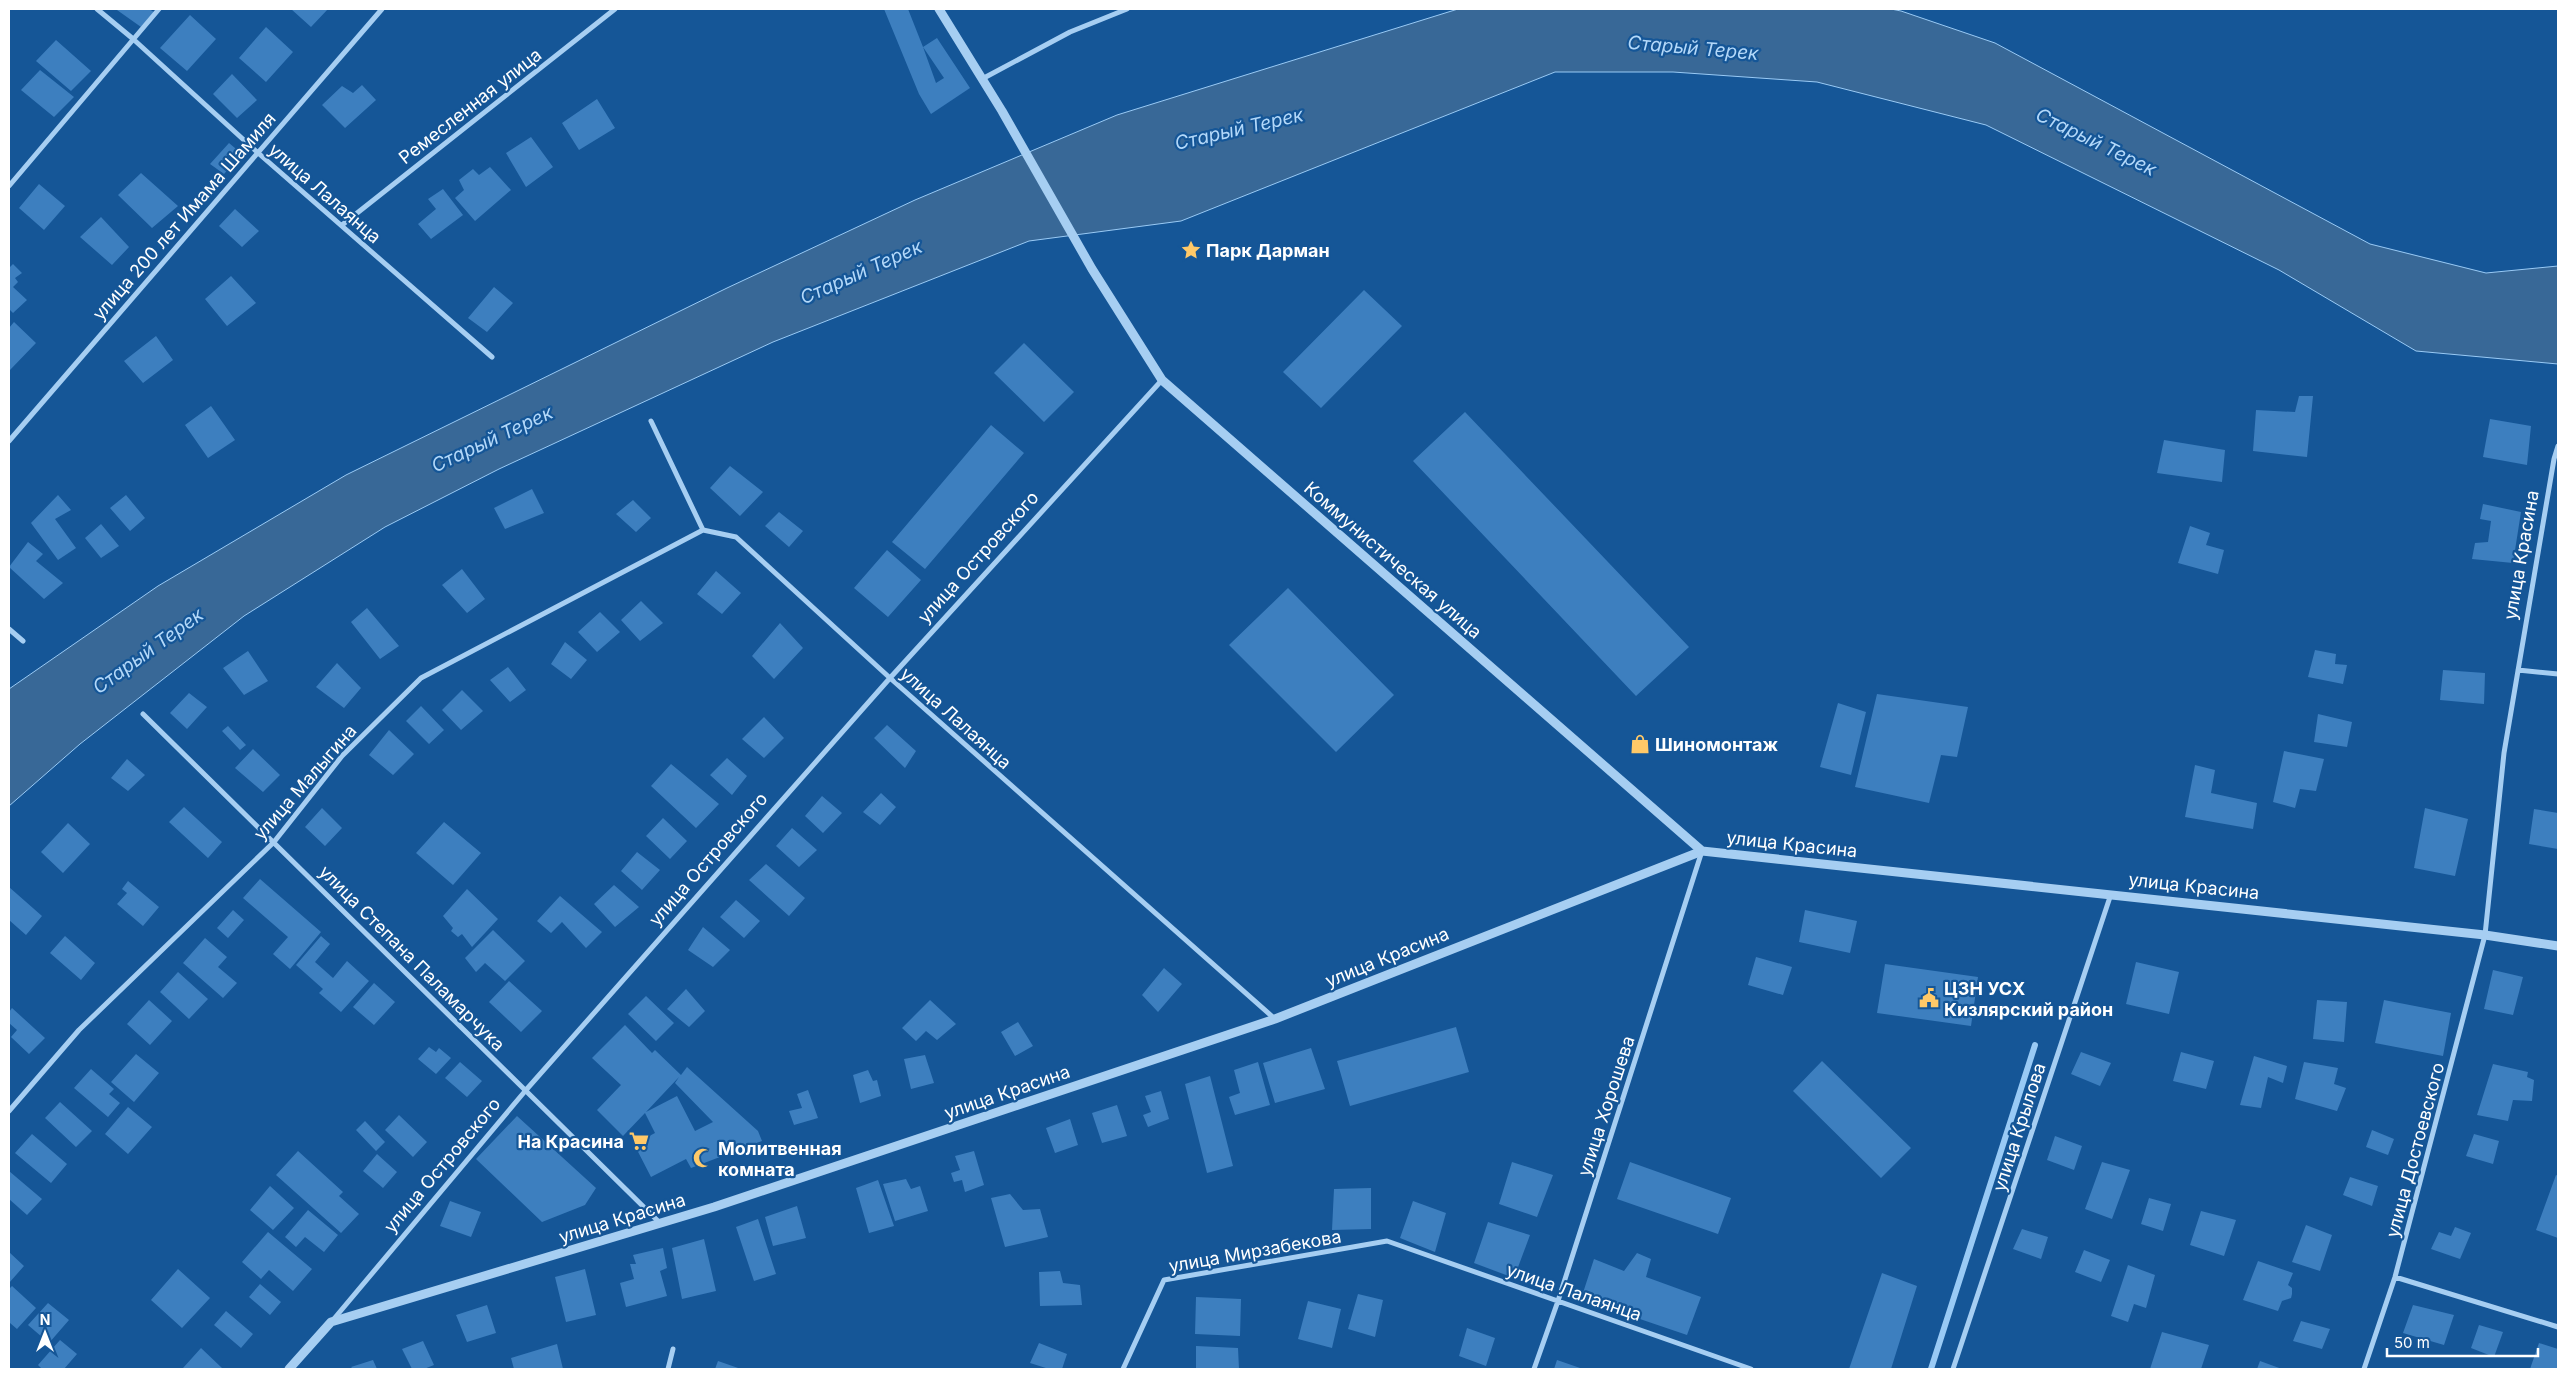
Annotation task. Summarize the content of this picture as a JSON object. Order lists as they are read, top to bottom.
{
  "streets": {
    "street": [
      "Ремесленная улица",
      "улица Лалаянца",
      "улица 200 лет Имама Шамиля",
      "улица Красина",
      "улица Островского",
      "Коммунистическая улица",
      "улица Малыгина",
      "улица Степана Паламарчука",
      "улица Хорошева",
      "улица Крылова",
      "улица Достоевского",
      "улица Мирзабекова"
    ]
  },
  "crossings": [
    ["Ремесленная улица", "улица Лалаянца"],
    ["улица Лалаянца", "улица 200 лет Имама Шамиля"],
    ["улица Лалаянца", "улица Красина"],
    ["улица Лалаянца", "улица Островского"],
    ["улица Лалаянца", "улица Малыгина"],
    ["улица Лалаянца", "улица Хорошева"],
    ["улица Лалаянца", "улица Мирзабекова"],
    ["улица Красина", "улица Островского"],
    ["улица Красина", "Коммунистическая улица"],
    ["улица Красина", "улица Степана Паламарчука"],
    ["улица Красина", "улица Хорошева"],
    ["улица Красина", "улица Крылова"],
    ["улица Красина", "улица Достоевского"],
    ["улица Островского", "Коммунистическая улица"],
    ["улица Островского", "улица Степана Паламарчука"],
    ["Коммунистическая улица", "улица Хорошева"],
    ["улица Малыгина", "улица Степана Паламарчука"]
  ],
  "water": ["Старый Терек"],
  "places": {
    "place": ["Парк Дарман"],
    "shop": ["Шиномонтаж"],
    "public building": ["ЦЗН УСХ Кизлярский район"],
    "supermarket": ["На Красина"],
    "mosque": ["Молитвенная комната"]
  },
  "scale_bar": "50 m",
  "north": "top"
}
